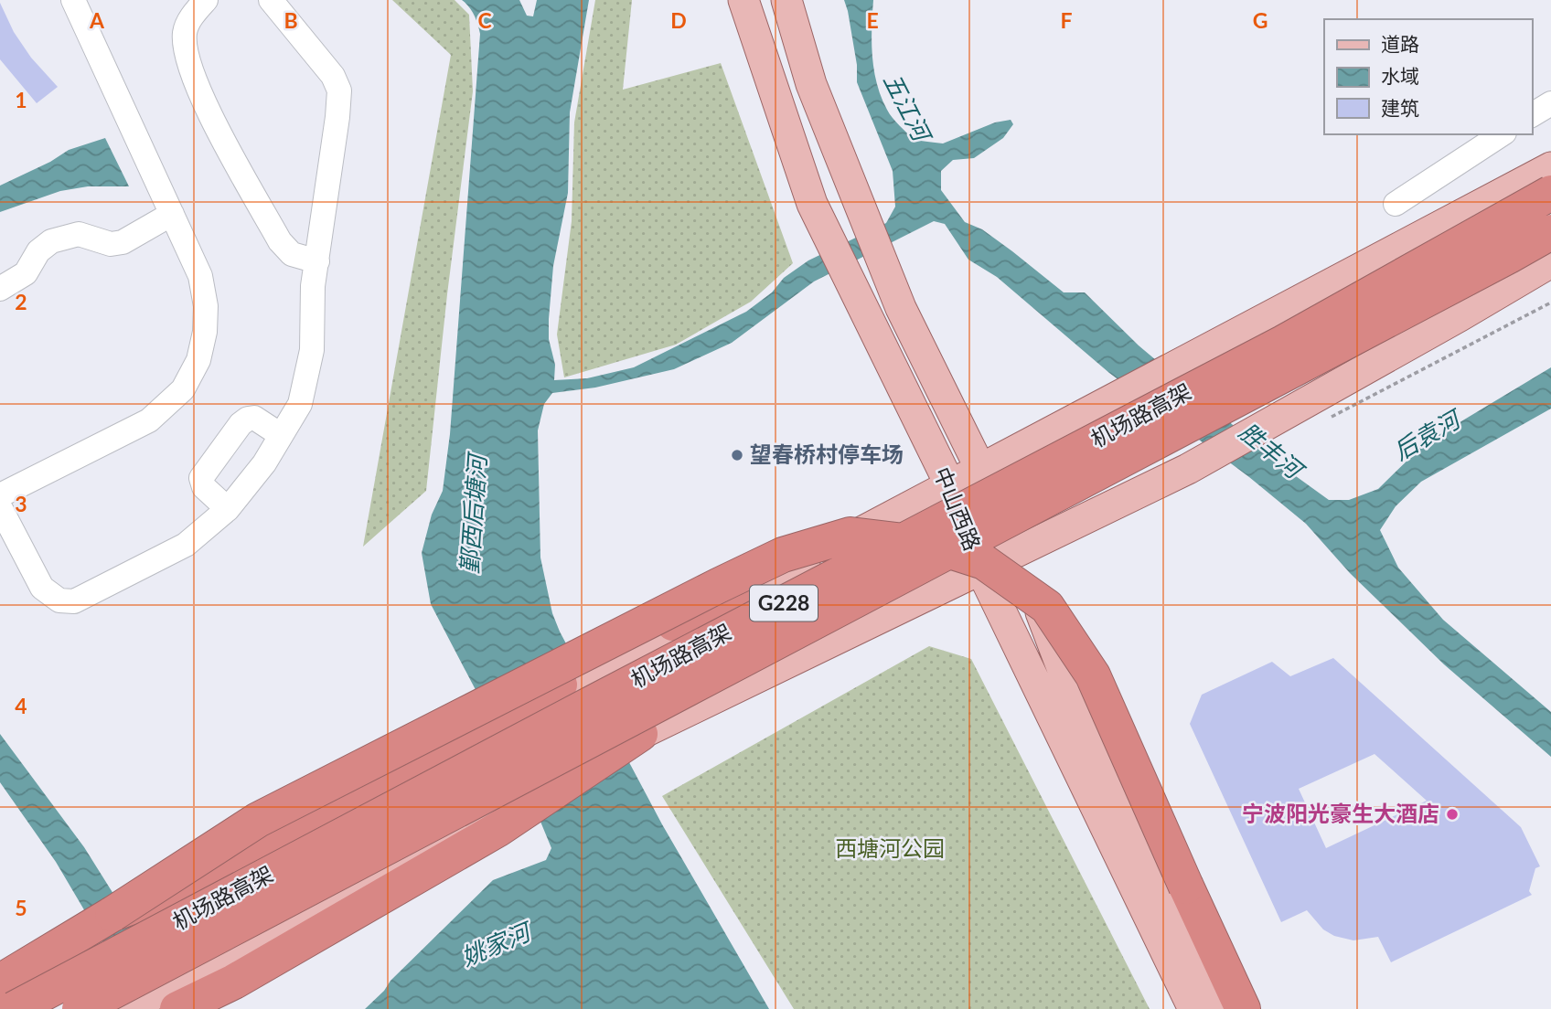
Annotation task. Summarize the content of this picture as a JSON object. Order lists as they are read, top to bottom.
{
  "streets": {
    "highway": ["机场路高架", "G228"],
    "main road": ["中山西路"]
  },
  "water": [
    "五江河",
    "后袁河",
    "胜丰河",
    "鄞西后塘河",
    "姚家河"
  ],
  "parks": ["西塘河公园"],
  "places": ["望春桥村停车场", "宁波阳光豪生大酒店"],
  "legend": ["道路", "水域", "建筑"],
  "grid": {
    "columns": [
      "A",
      "B",
      "C",
      "D",
      "E",
      "F",
      "G"
    ],
    "rows": [
      "1",
      "2",
      "3",
      "4",
      "5"
    ]
  }
}
